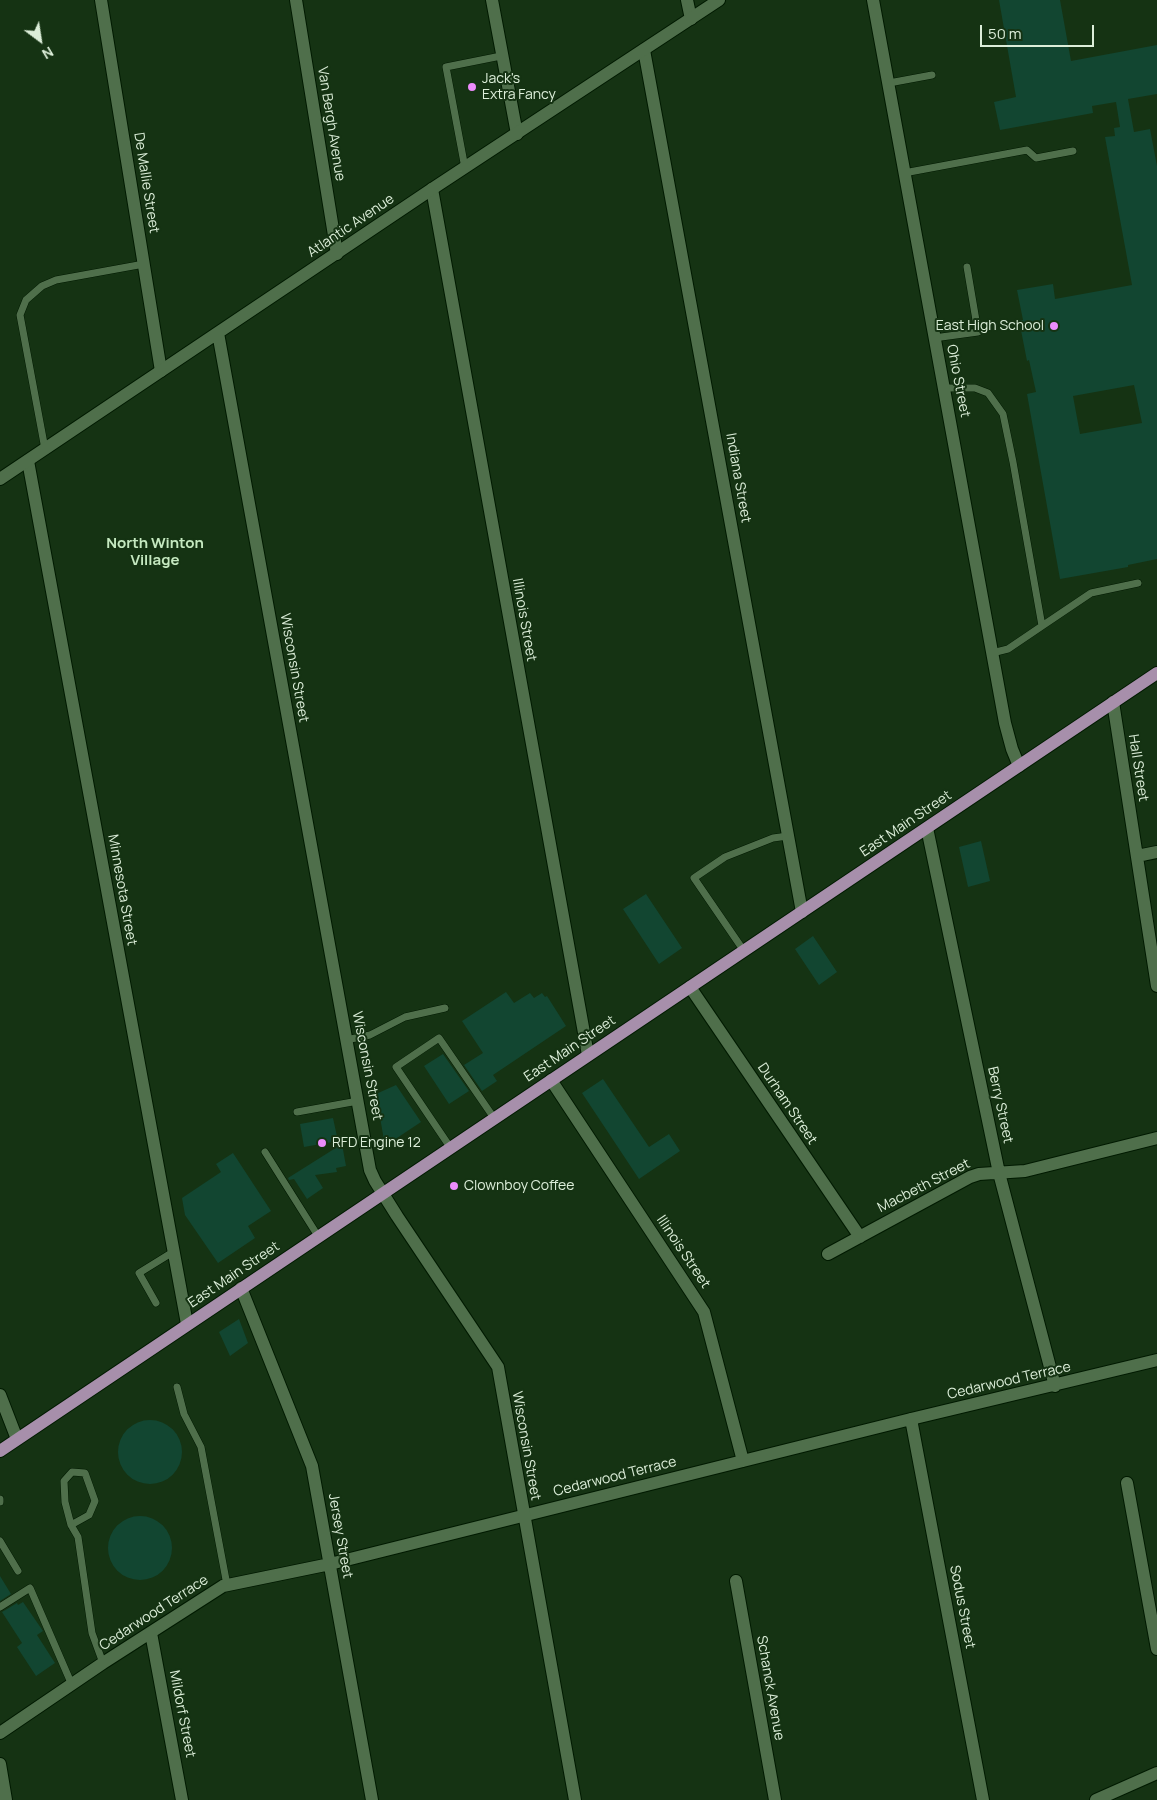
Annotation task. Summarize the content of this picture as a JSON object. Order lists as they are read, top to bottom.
{
  "streets": {
    "main road": ["East Main Street"],
    "street": [
      "Van Bergh Avenue",
      "De Mallie Street",
      "Atlantic Avenue",
      "Ohio Street",
      "Indiana Street",
      "Illinois Street",
      "Wisconsin Street",
      "Hall Street",
      "Minnesota Street",
      "Durham Street",
      "Berry Street",
      "Macbeth Street",
      "Cedarwood Terrace",
      "Jersey Street",
      "Sodus Street",
      "Schanck Avenue",
      "Mildorf Street"
    ]
  },
  "crossings": [
    ["Van Bergh Avenue", "Atlantic Avenue"],
    ["De Mallie Street", "Atlantic Avenue"],
    ["Atlantic Avenue", "Indiana Street"],
    ["Atlantic Avenue", "Illinois Street"],
    ["Atlantic Avenue", "Wisconsin Street"],
    ["Atlantic Avenue", "Minnesota Street"],
    ["Ohio Street", "East Main Street"],
    ["Indiana Street", "East Main Street"],
    ["Illinois Street", "East Main Street"],
    ["Illinois Street", "Cedarwood Terrace"],
    ["Wisconsin Street", "East Main Street"],
    ["Wisconsin Street", "Cedarwood Terrace"],
    ["Hall Street", "East Main Street"],
    ["East Main Street", "Minnesota Street"],
    ["East Main Street", "Durham Street"],
    ["East Main Street", "Berry Street"],
    ["East Main Street", "Jersey Street"],
    ["Durham Street", "Macbeth Street"],
    ["Berry Street", "Macbeth Street"],
    ["Berry Street", "Cedarwood Terrace"],
    ["Cedarwood Terrace", "Jersey Street"],
    ["Cedarwood Terrace", "Sodus Street"],
    ["Cedarwood Terrace", "Mildorf Street"]
  ],
  "districts": ["North Winton Village"],
  "places": [
    "Jack's Extra Fancy",
    "East High School",
    "RFD Engine 12",
    "Clownboy Coffee"
  ],
  "scale_bar": "50 m",
  "north": "bottom right"
}
